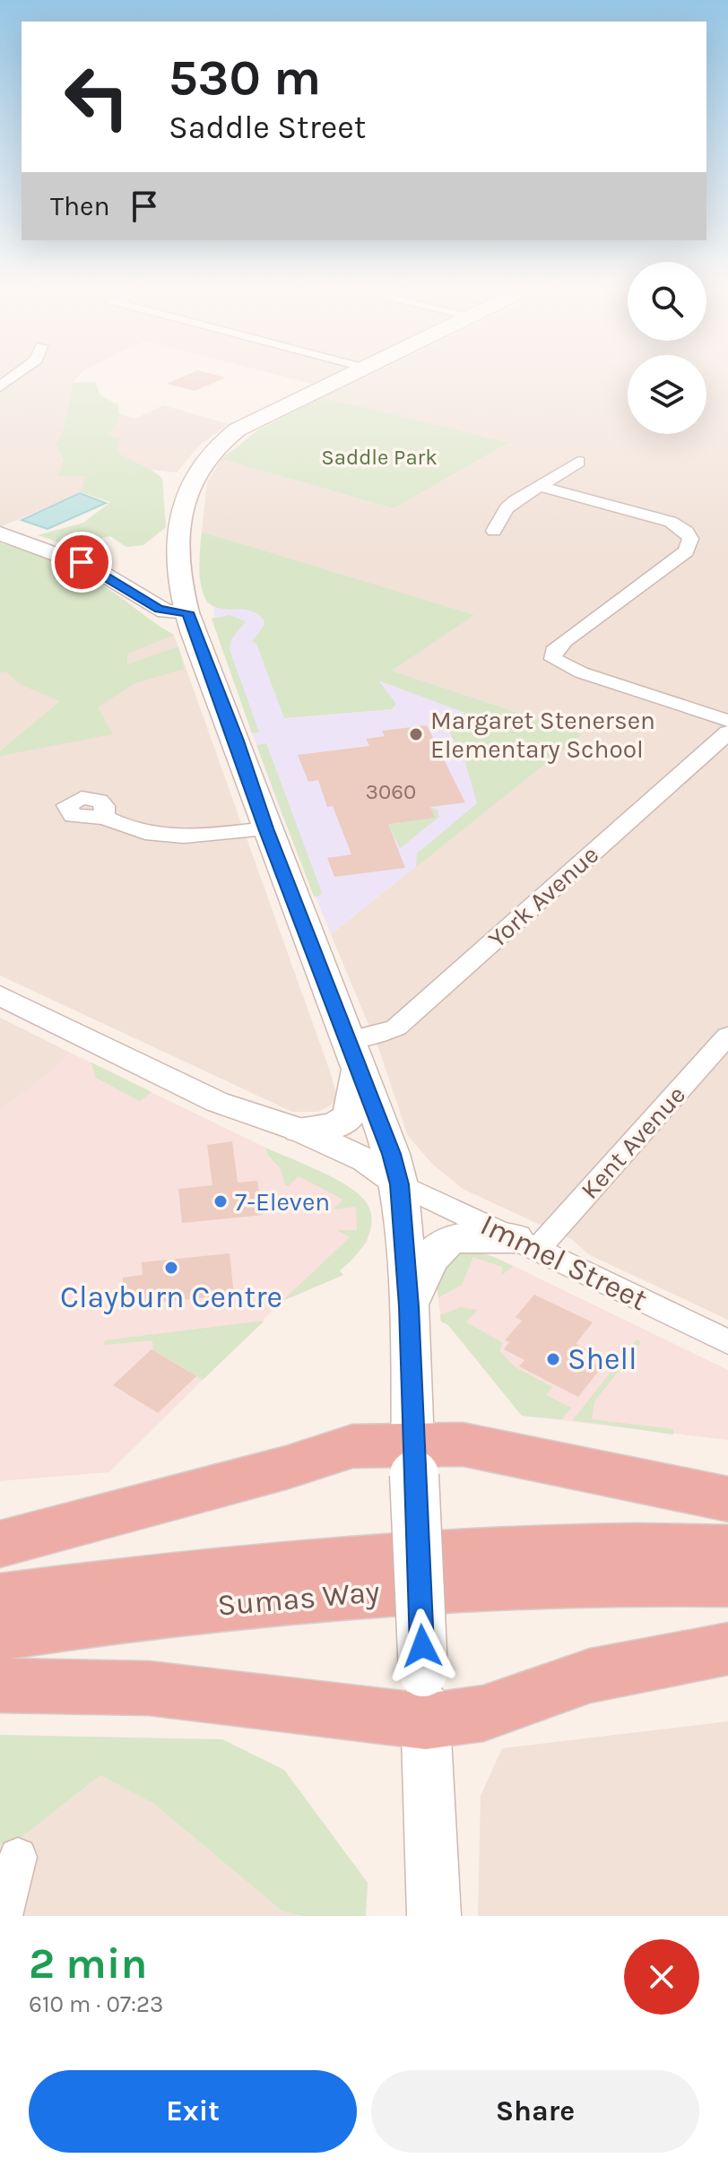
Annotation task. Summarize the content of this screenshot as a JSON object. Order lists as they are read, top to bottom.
{
  "streets": {
    "highway": ["Sumas Way"],
    "street": ["York Avenue", "Kent Avenue", "Immel Street"]
  },
  "crossings": [
    ["Kent Avenue", "Immel Street"]
  ],
  "parks": ["Saddle Park"],
  "places": [
    "Margaret Stenersen Elementary School",
    "7-Eleven",
    "Clayburn Centre",
    "Shell"
  ],
  "house_numbers": ["3060"],
  "page": {
    "turn": ["530 m", "Saddle Street"],
    "then": "Then",
    "heading": ["2 min", "610 m · 07:23"],
    "buttons": ["Exit", "Share"]
  }
}
